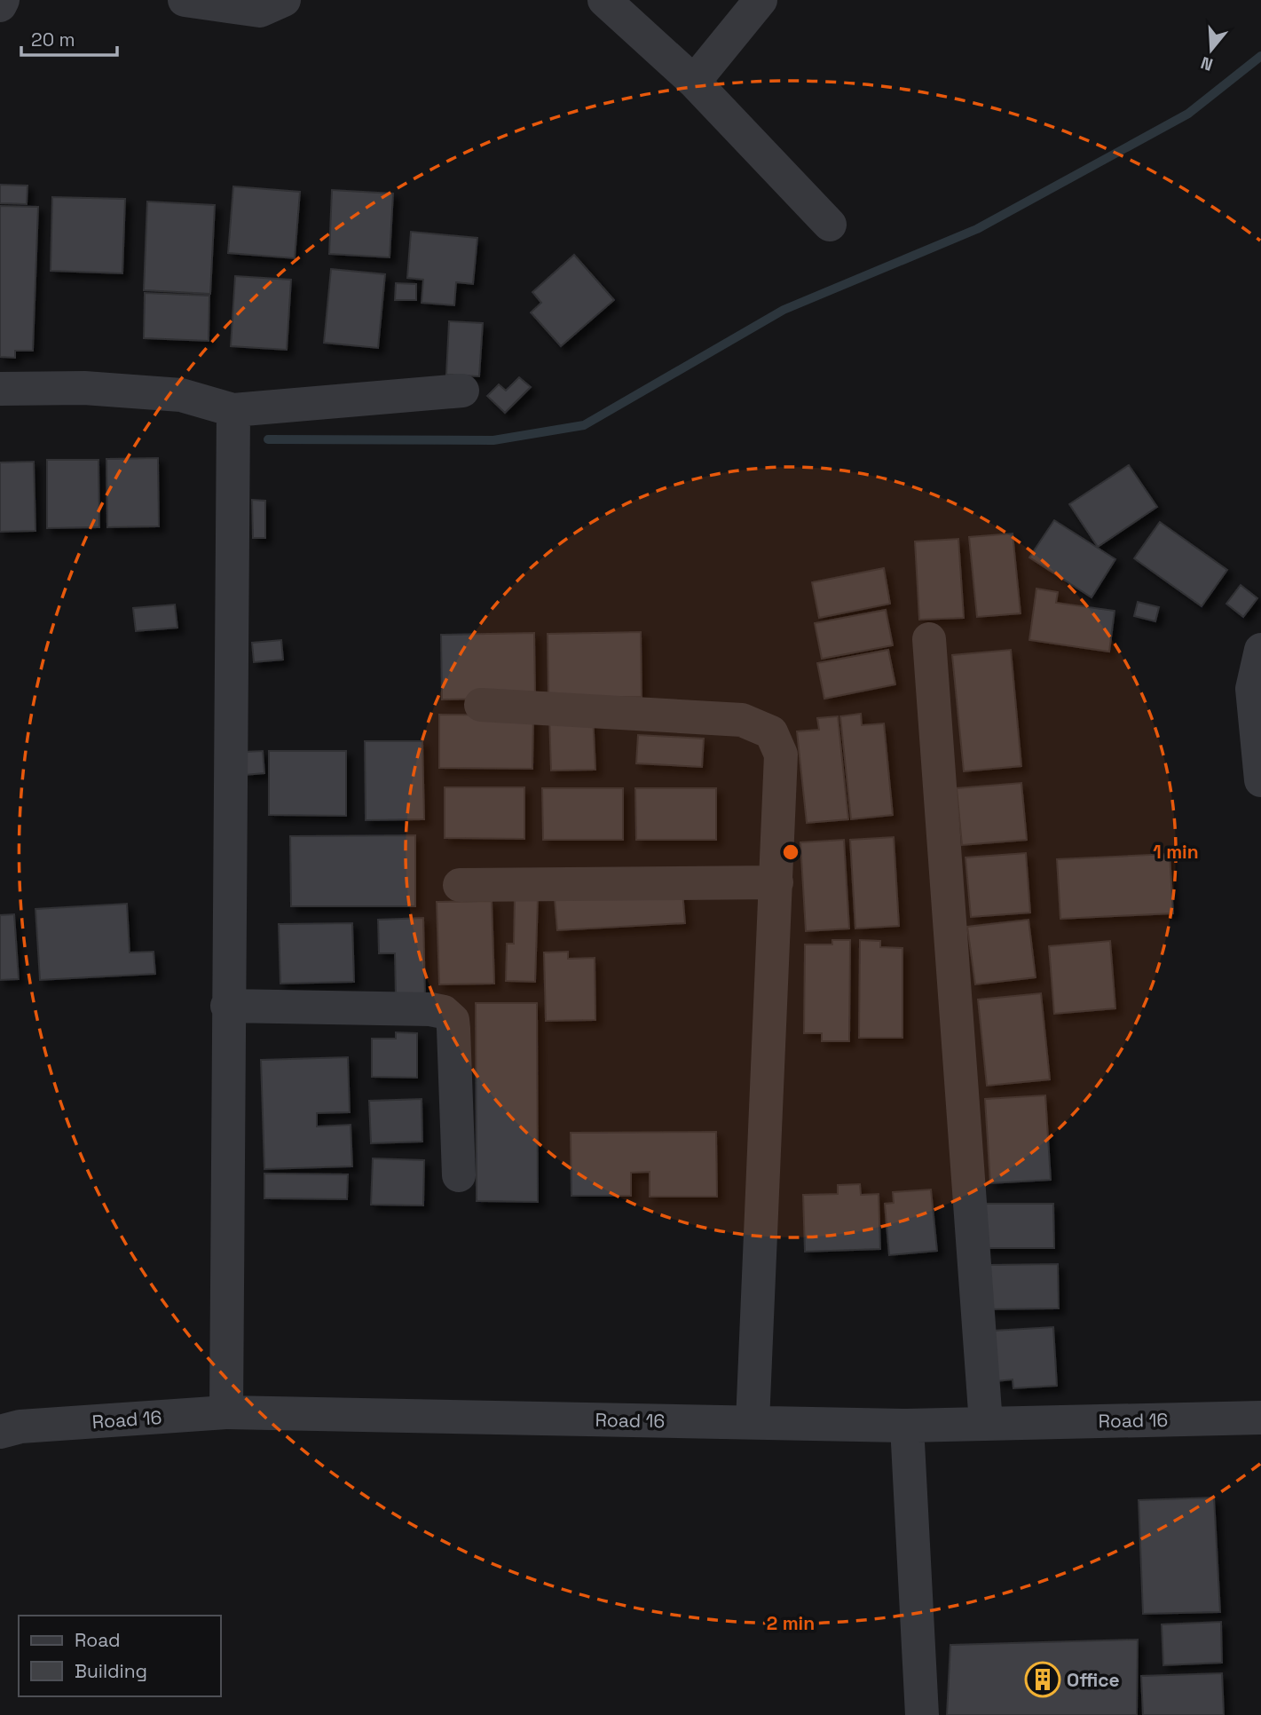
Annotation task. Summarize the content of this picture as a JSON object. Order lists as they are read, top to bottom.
{
  "streets": {
    "street": ["Road 16"]
  },
  "places": {
    "building": ["Office"]
  },
  "legend": ["Road", "Building"],
  "scale_bar": "20 m",
  "north": "bottom",
  "rings": ["1 min", "2 min"]
}
